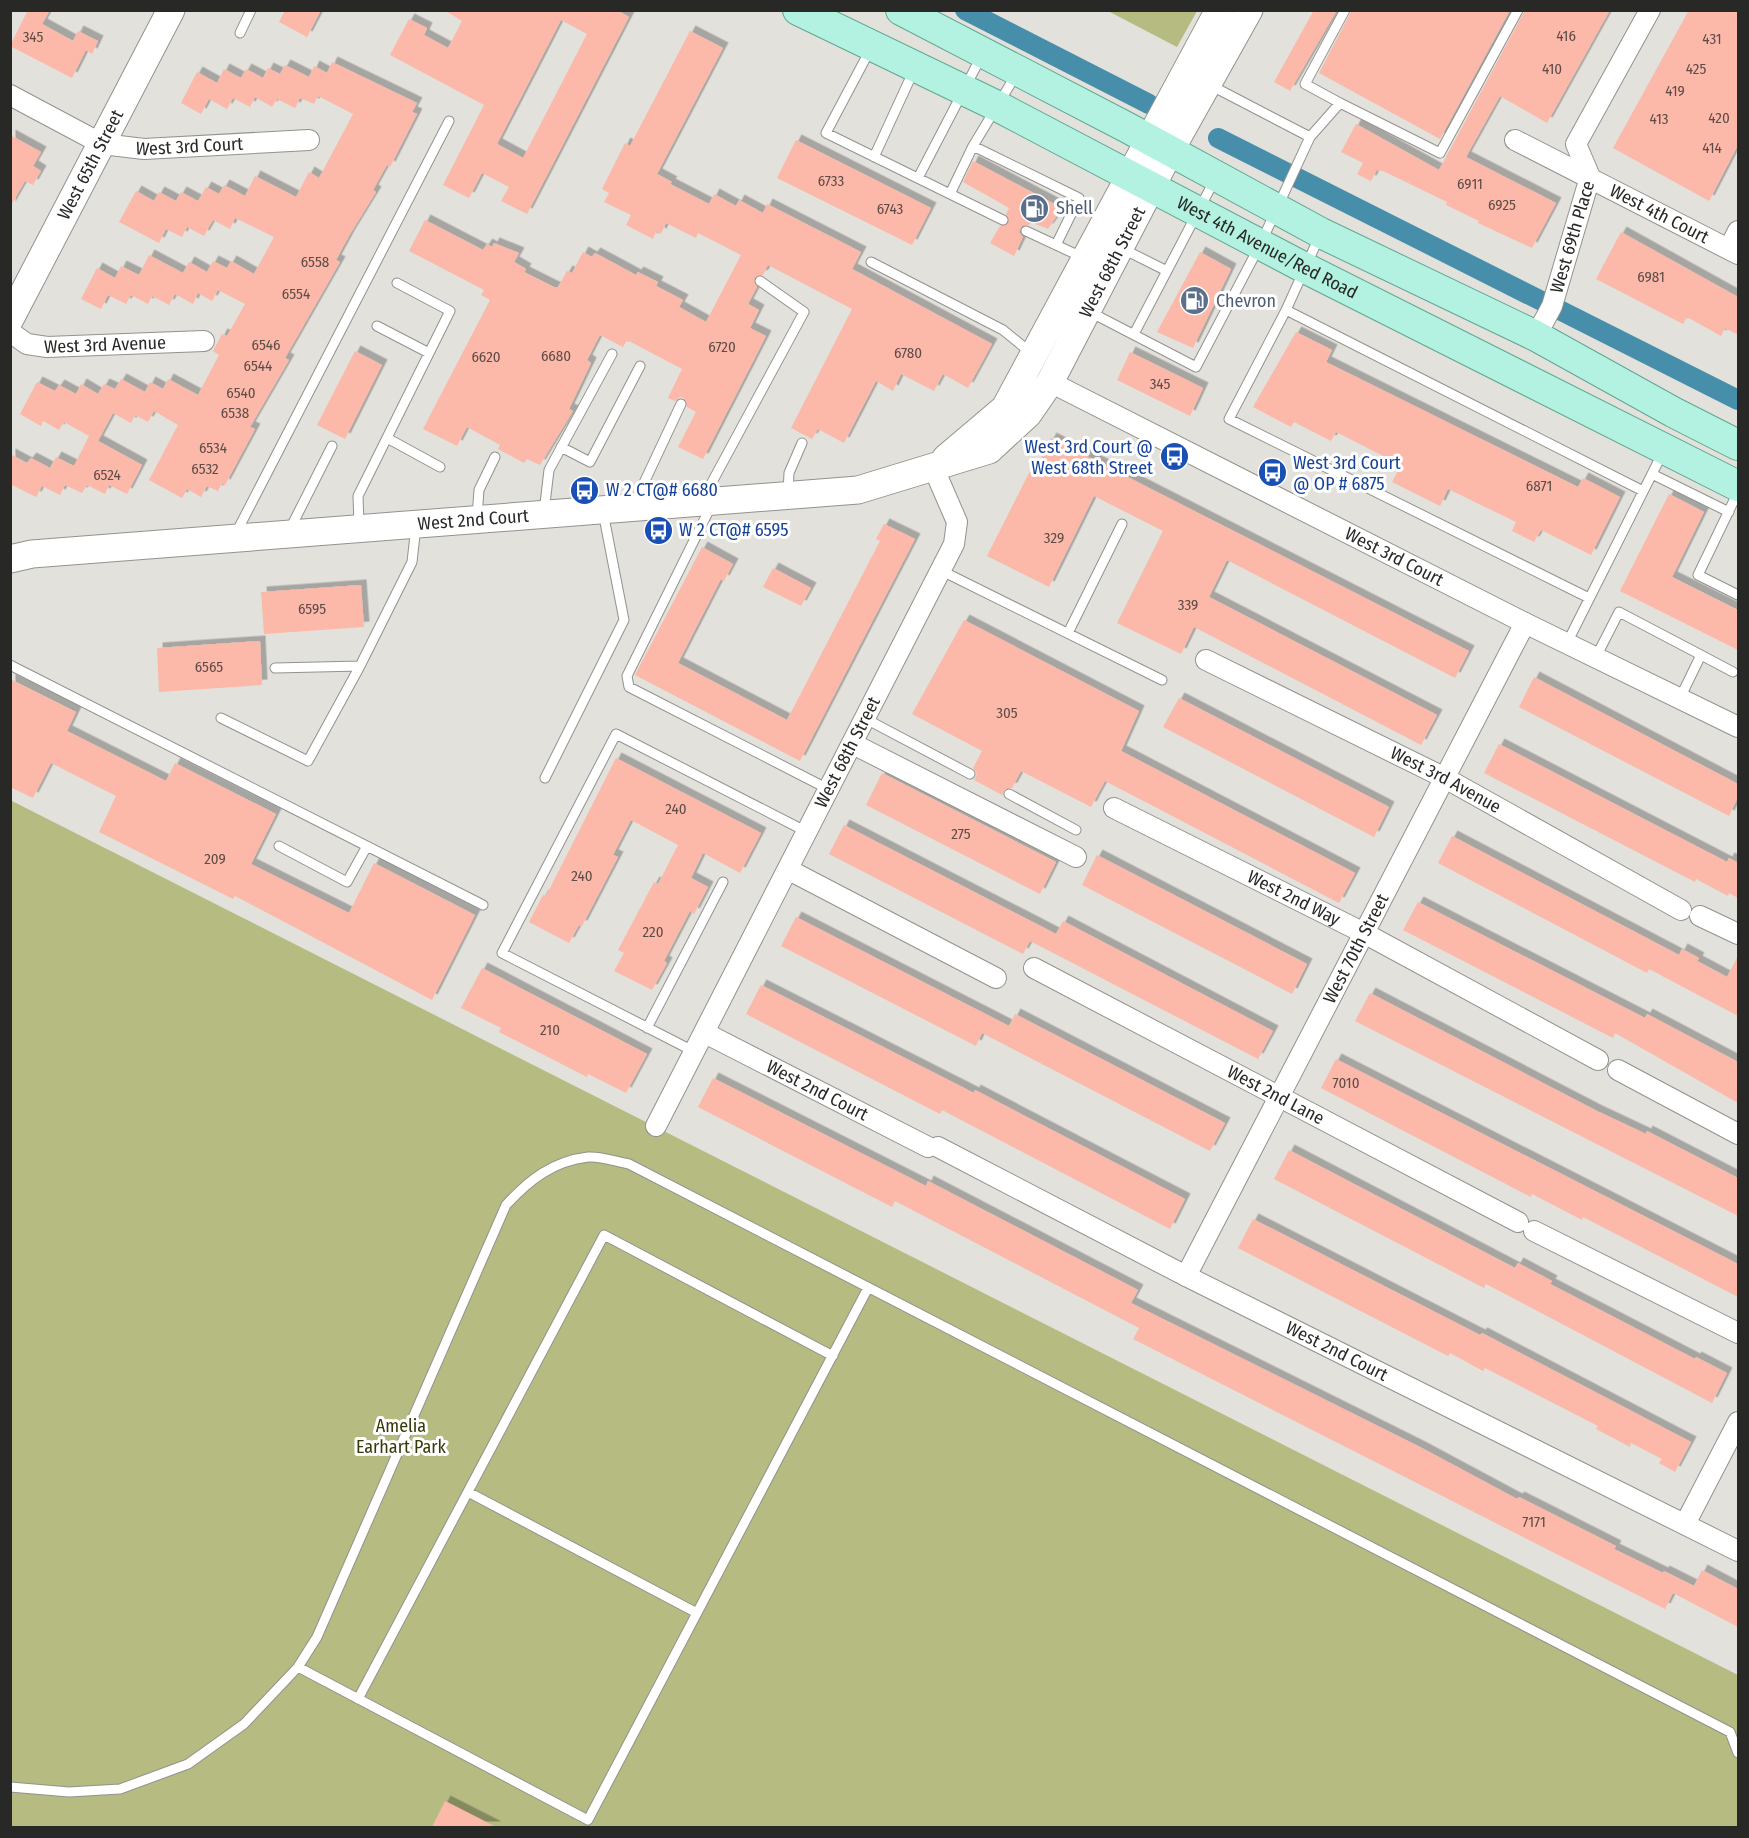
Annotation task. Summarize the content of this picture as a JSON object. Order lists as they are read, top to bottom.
{
  "streets": {
    "main road": [
      "West 65th Street",
      "West 4th Avenue/Red Road",
      "West 68th Street",
      "West 2nd Court"
    ],
    "street": [
      "West 3rd Court",
      "West 4th Court",
      "West 69th Place",
      "West 3rd Avenue",
      "West 2nd Way",
      "West 70th Street",
      "West 2nd Lane"
    ]
  },
  "crossings": [
    ["West 3rd Court", "West 65th Street"],
    ["West 3rd Court", "West 68th Street"],
    ["West 3rd Court", "West 70th Street"],
    ["West 4th Court", "West 69th Place"],
    ["West 69th Place", "West 4th Avenue/Red Road"],
    ["West 4th Avenue/Red Road", "West 68th Street"],
    ["West 68th Street", "West 2nd Court"],
    ["West 3rd Avenue", "West 70th Street"],
    ["West 2nd Court", "West 70th Street"],
    ["West 2nd Way", "West 70th Street"],
    ["West 70th Street", "West 2nd Lane"]
  ],
  "parks": ["Amelia Earhart Park"],
  "places": {
    "fuel station": ["Shell", "Chevron"],
    "bus stop": [
      "West 3rd Court @ West 68th Street",
      "West 3rd Court @ OP # 6875",
      "W 2 CT@# 6680",
      "W 2 CT@# 6595"
    ]
  },
  "house_numbers": [
    "416",
    "345",
    "431",
    "410",
    "425",
    "419",
    "420",
    "413",
    "414",
    "6733",
    "6911",
    "6925",
    "6743",
    "6558",
    "6981",
    "6554",
    "6546",
    "6720",
    "6780",
    "6680",
    "6620",
    "6544",
    "345",
    "6540",
    "6538",
    "6534",
    "6532",
    "6524",
    "6871",
    "329",
    "339",
    "6595",
    "6565",
    "305",
    "240",
    "275",
    "209",
    "240",
    "220",
    "210",
    "7010",
    "7171"
  ]
}
